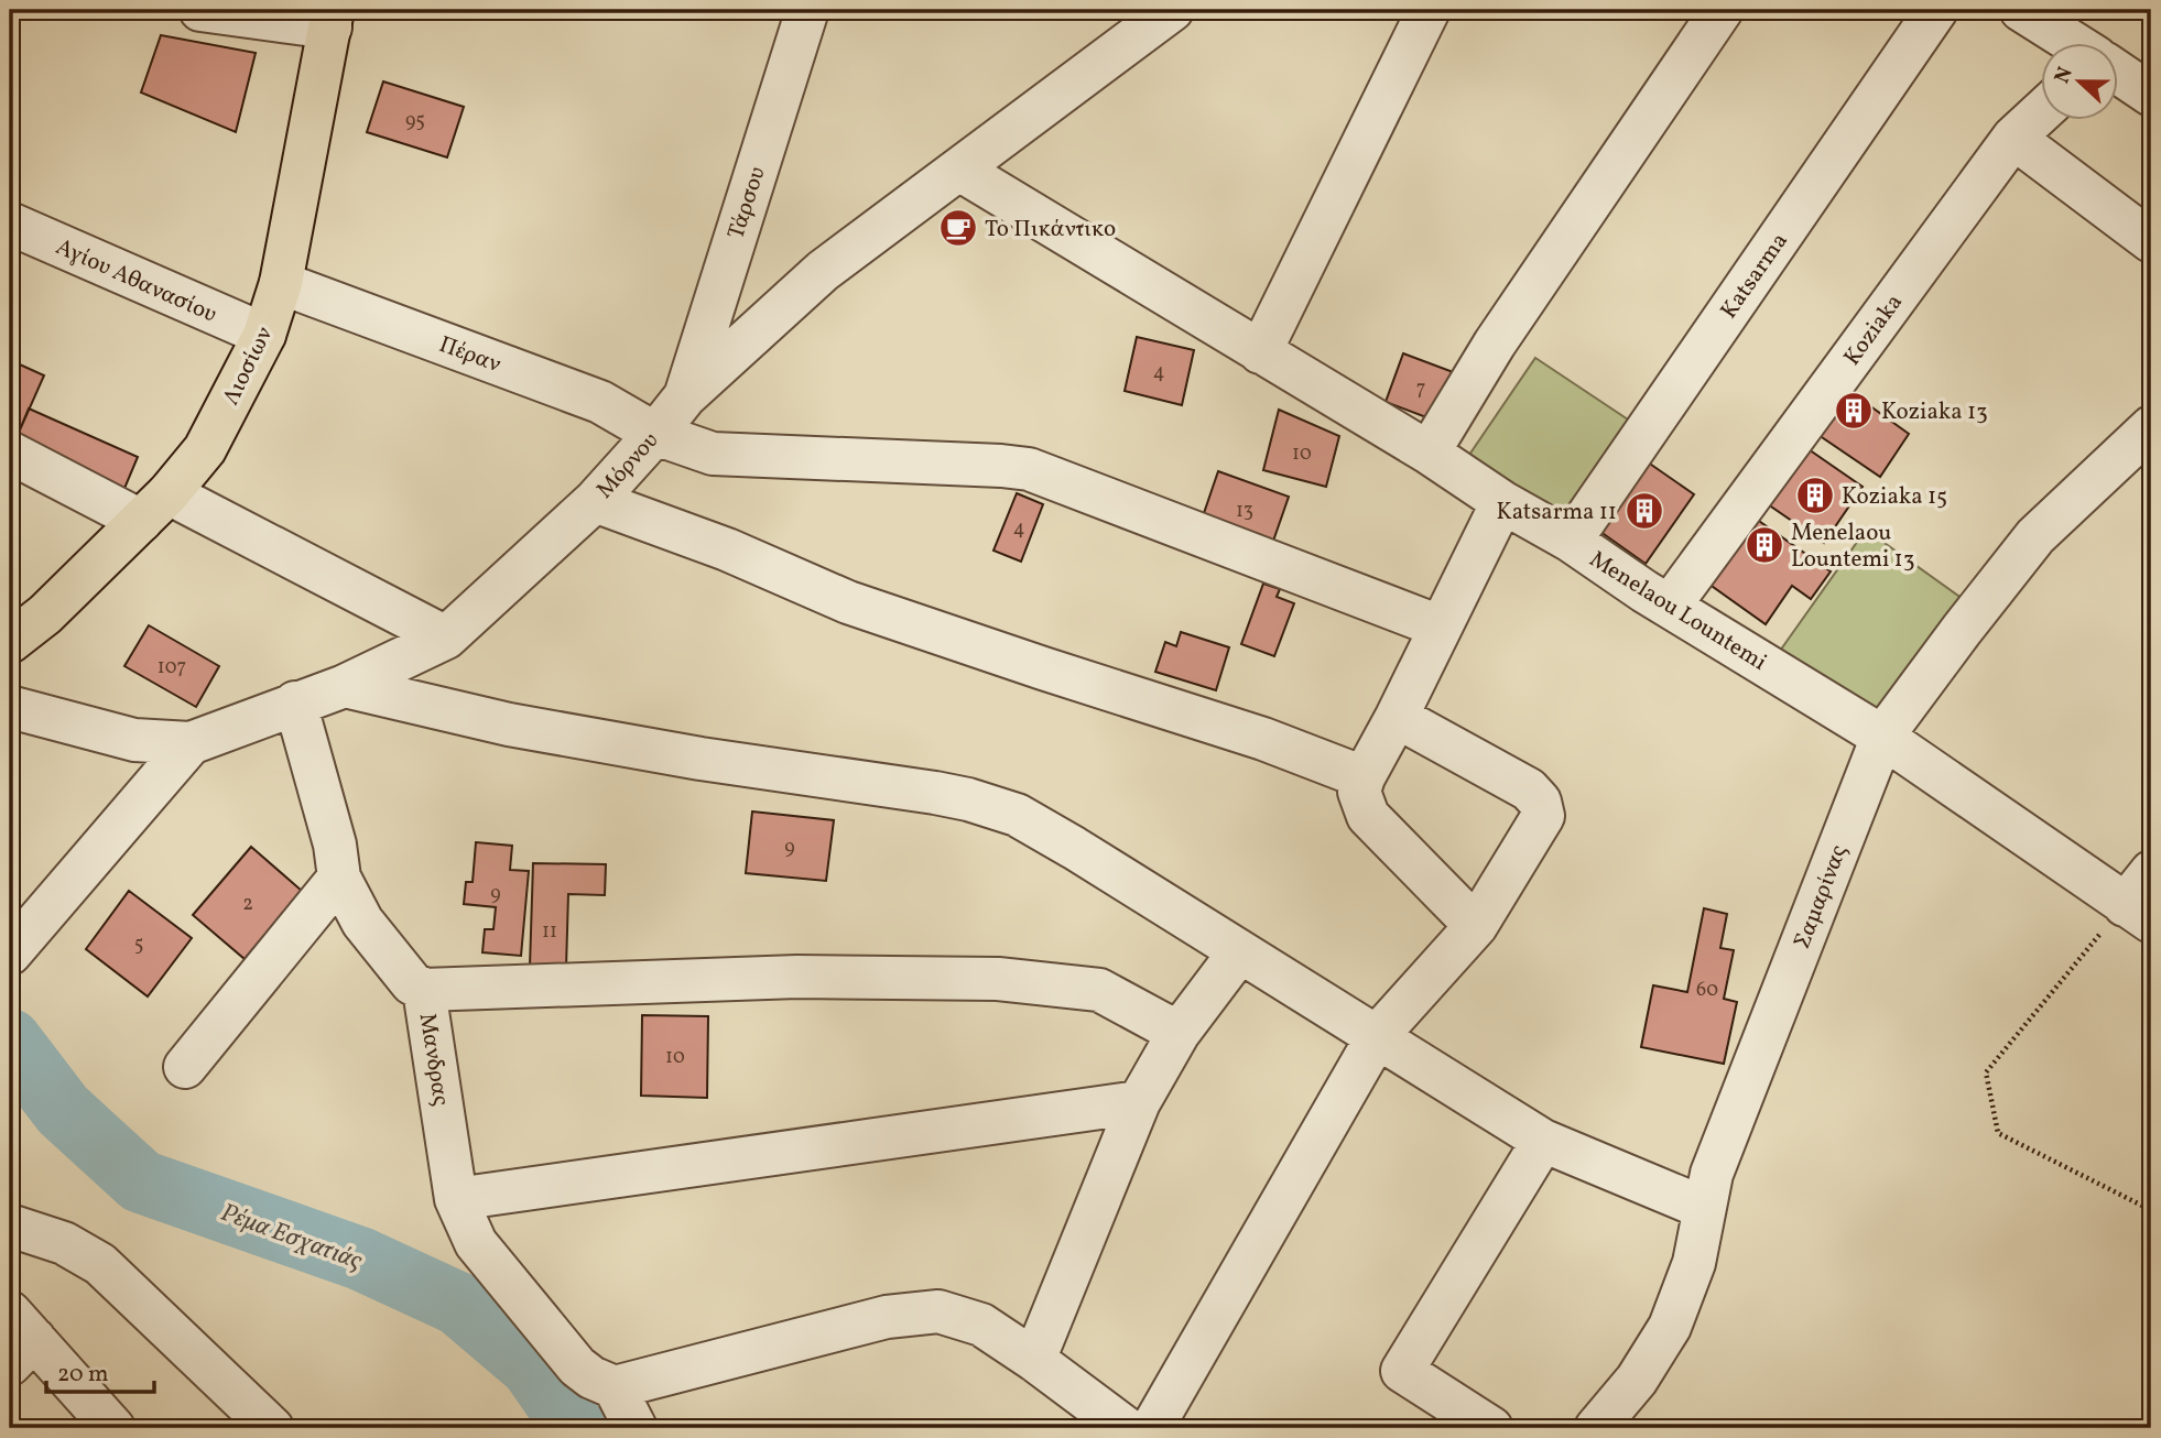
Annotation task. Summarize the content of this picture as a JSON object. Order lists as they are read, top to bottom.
{
  "streets": {
    "main road": ["Λιοσίων"],
    "street": [
      "Τάρσου",
      "Katsarma",
      "Αγίου Αθανασίου",
      "Koziaka",
      "Πέραν",
      "Μόρνου",
      "Menelaou Lountemi",
      "Σαμαρίνας",
      "Μανδρας"
    ]
  },
  "crossings": [
    ["Τάρσου", "Μόρνου"],
    ["Katsarma", "Menelaou Lountemi"],
    ["Αγίου Αθανασίου", "Λιοσίων"],
    ["Koziaka", "Menelaou Lountemi"],
    ["Πέραν", "Λιοσίων"],
    ["Πέραν", "Μόρνου"],
    ["Μόρνου", "Menelaou Lountemi"],
    ["Μόρνου", "Μανδρας"],
    ["Menelaou Lountemi", "Σαμαρίνας"]
  ],
  "water": ["Ρέμα Εσχατιάς"],
  "places": {
    "cafe": ["Το Πικάντικο"],
    "building": [
      "Koziaka 13",
      "Koziaka 15",
      "Katsarma 11",
      "Menelaou Lountemi 13"
    ]
  },
  "house_numbers": [
    "95",
    "4",
    "7",
    "10",
    "13",
    "4",
    "107",
    "9",
    "9",
    "2",
    "11",
    "5",
    "60",
    "10"
  ],
  "scale_bar": "20 m",
  "north": "left"
}
